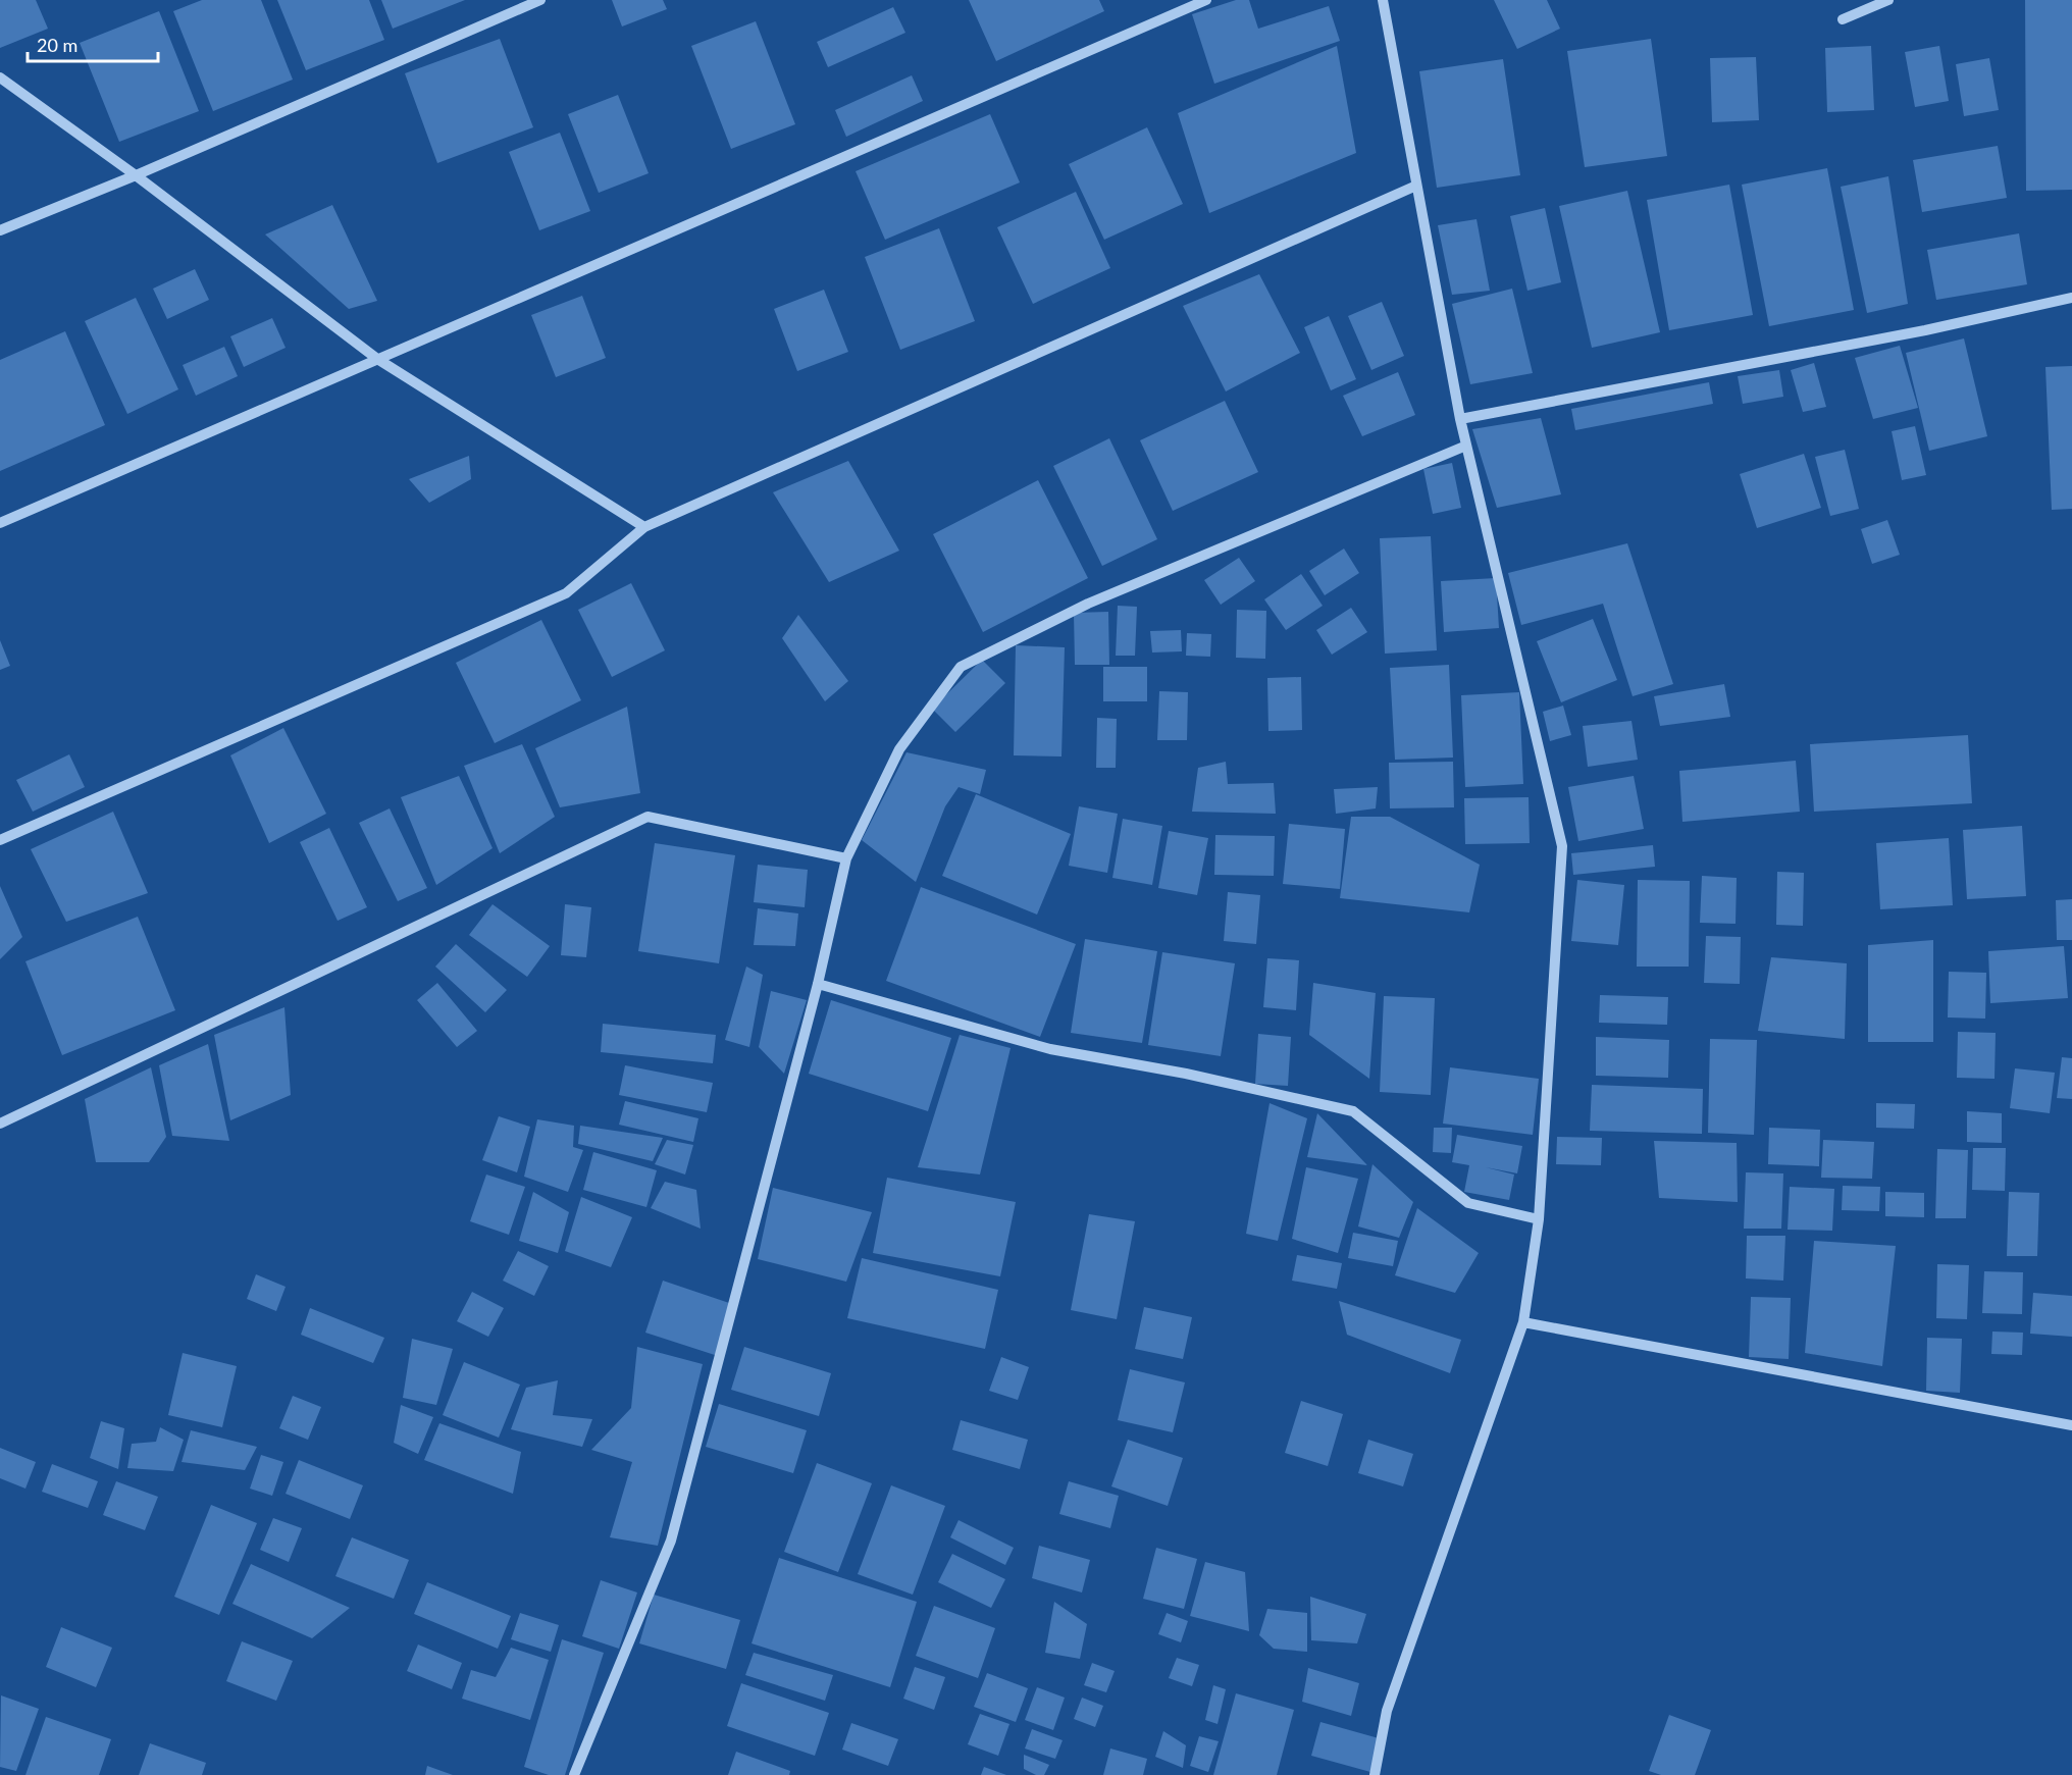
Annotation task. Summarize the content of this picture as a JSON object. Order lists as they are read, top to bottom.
{
  "scale_bar": "20 m"
}
